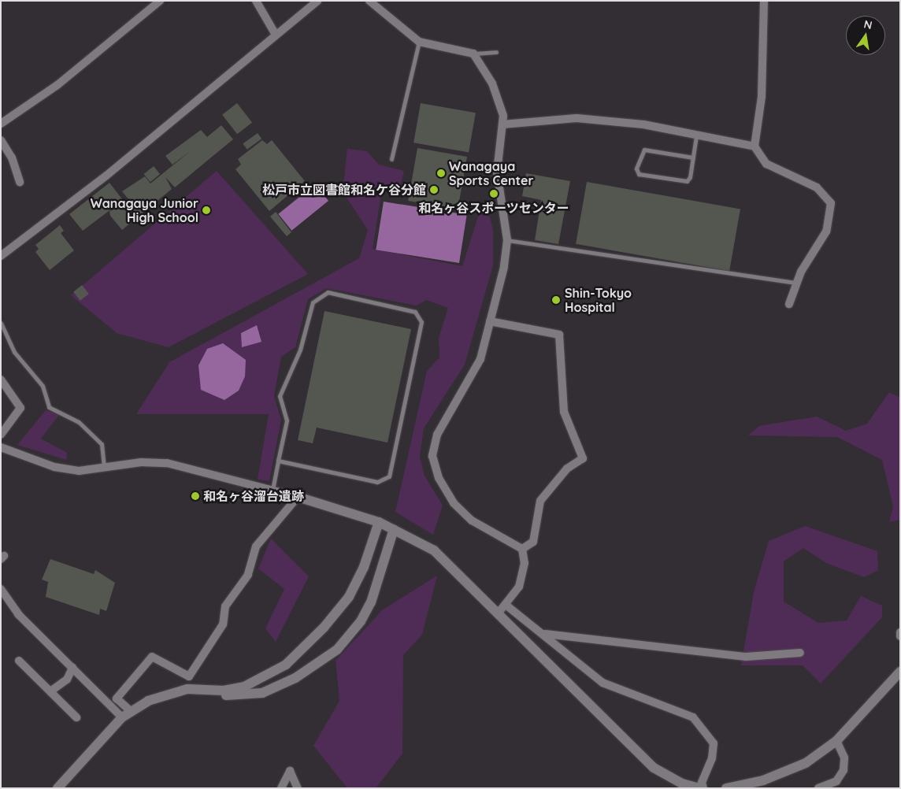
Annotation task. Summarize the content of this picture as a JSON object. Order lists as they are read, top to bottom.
{
  "places": [
    "Wanagaya Sports Center",
    "松戸市立図書館和名ケ谷分館",
    "和名ヶ谷スポーツセンター",
    "Wanagaya Junior High School",
    "Shin-Tokyo Hospital",
    "和名ヶ谷溜台遺跡"
  ],
  "north": "top"
}
